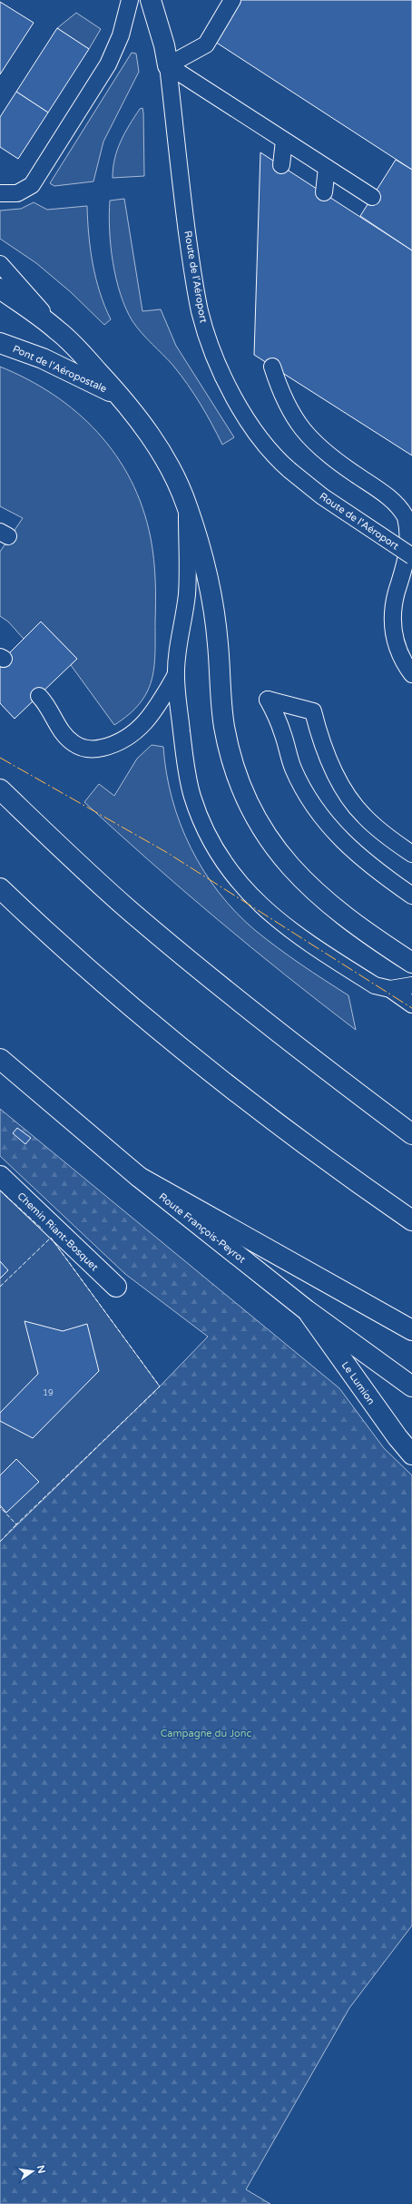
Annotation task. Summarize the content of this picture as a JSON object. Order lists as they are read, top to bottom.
{
  "streets": {
    "main road": [
      "Route de l'Aéroport",
      "Pont de l'Aéropostale",
      "Route François-Peyrot",
      "Chemin Riant-Bosquet",
      "Le Lumion"
    ]
  },
  "crossings": [
    ["Route François-Peyrot", "Le Lumion"]
  ],
  "parks": ["Campagne du Jonc"],
  "house_numbers": ["19"],
  "north": "right"
}
